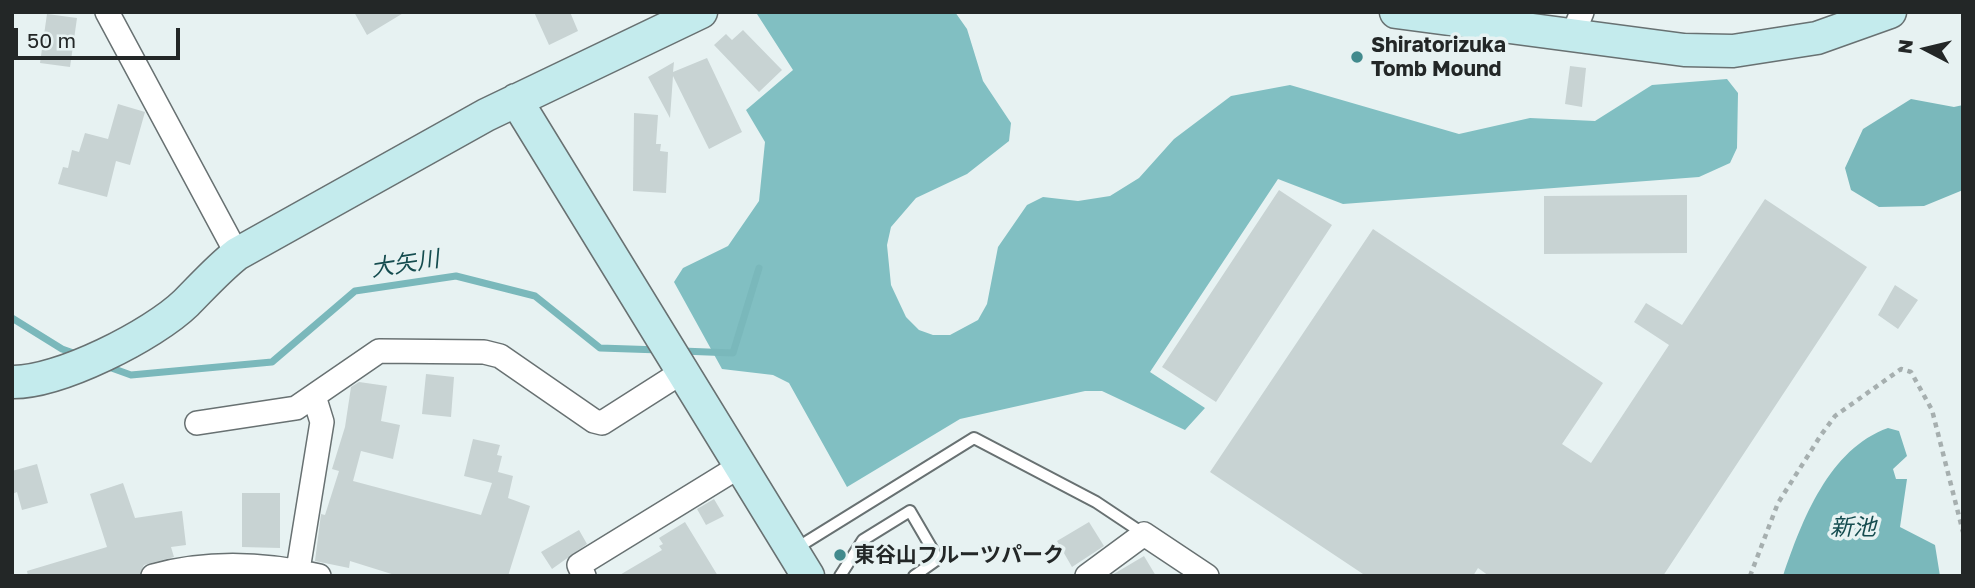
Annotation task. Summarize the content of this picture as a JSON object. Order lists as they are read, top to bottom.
{
  "water": ["大矢川", "新池"],
  "places": ["Shiratorizuka Tomb Mound", "東谷山フルーツパーク"],
  "scale_bar": "50 m",
  "north": "left"
}
